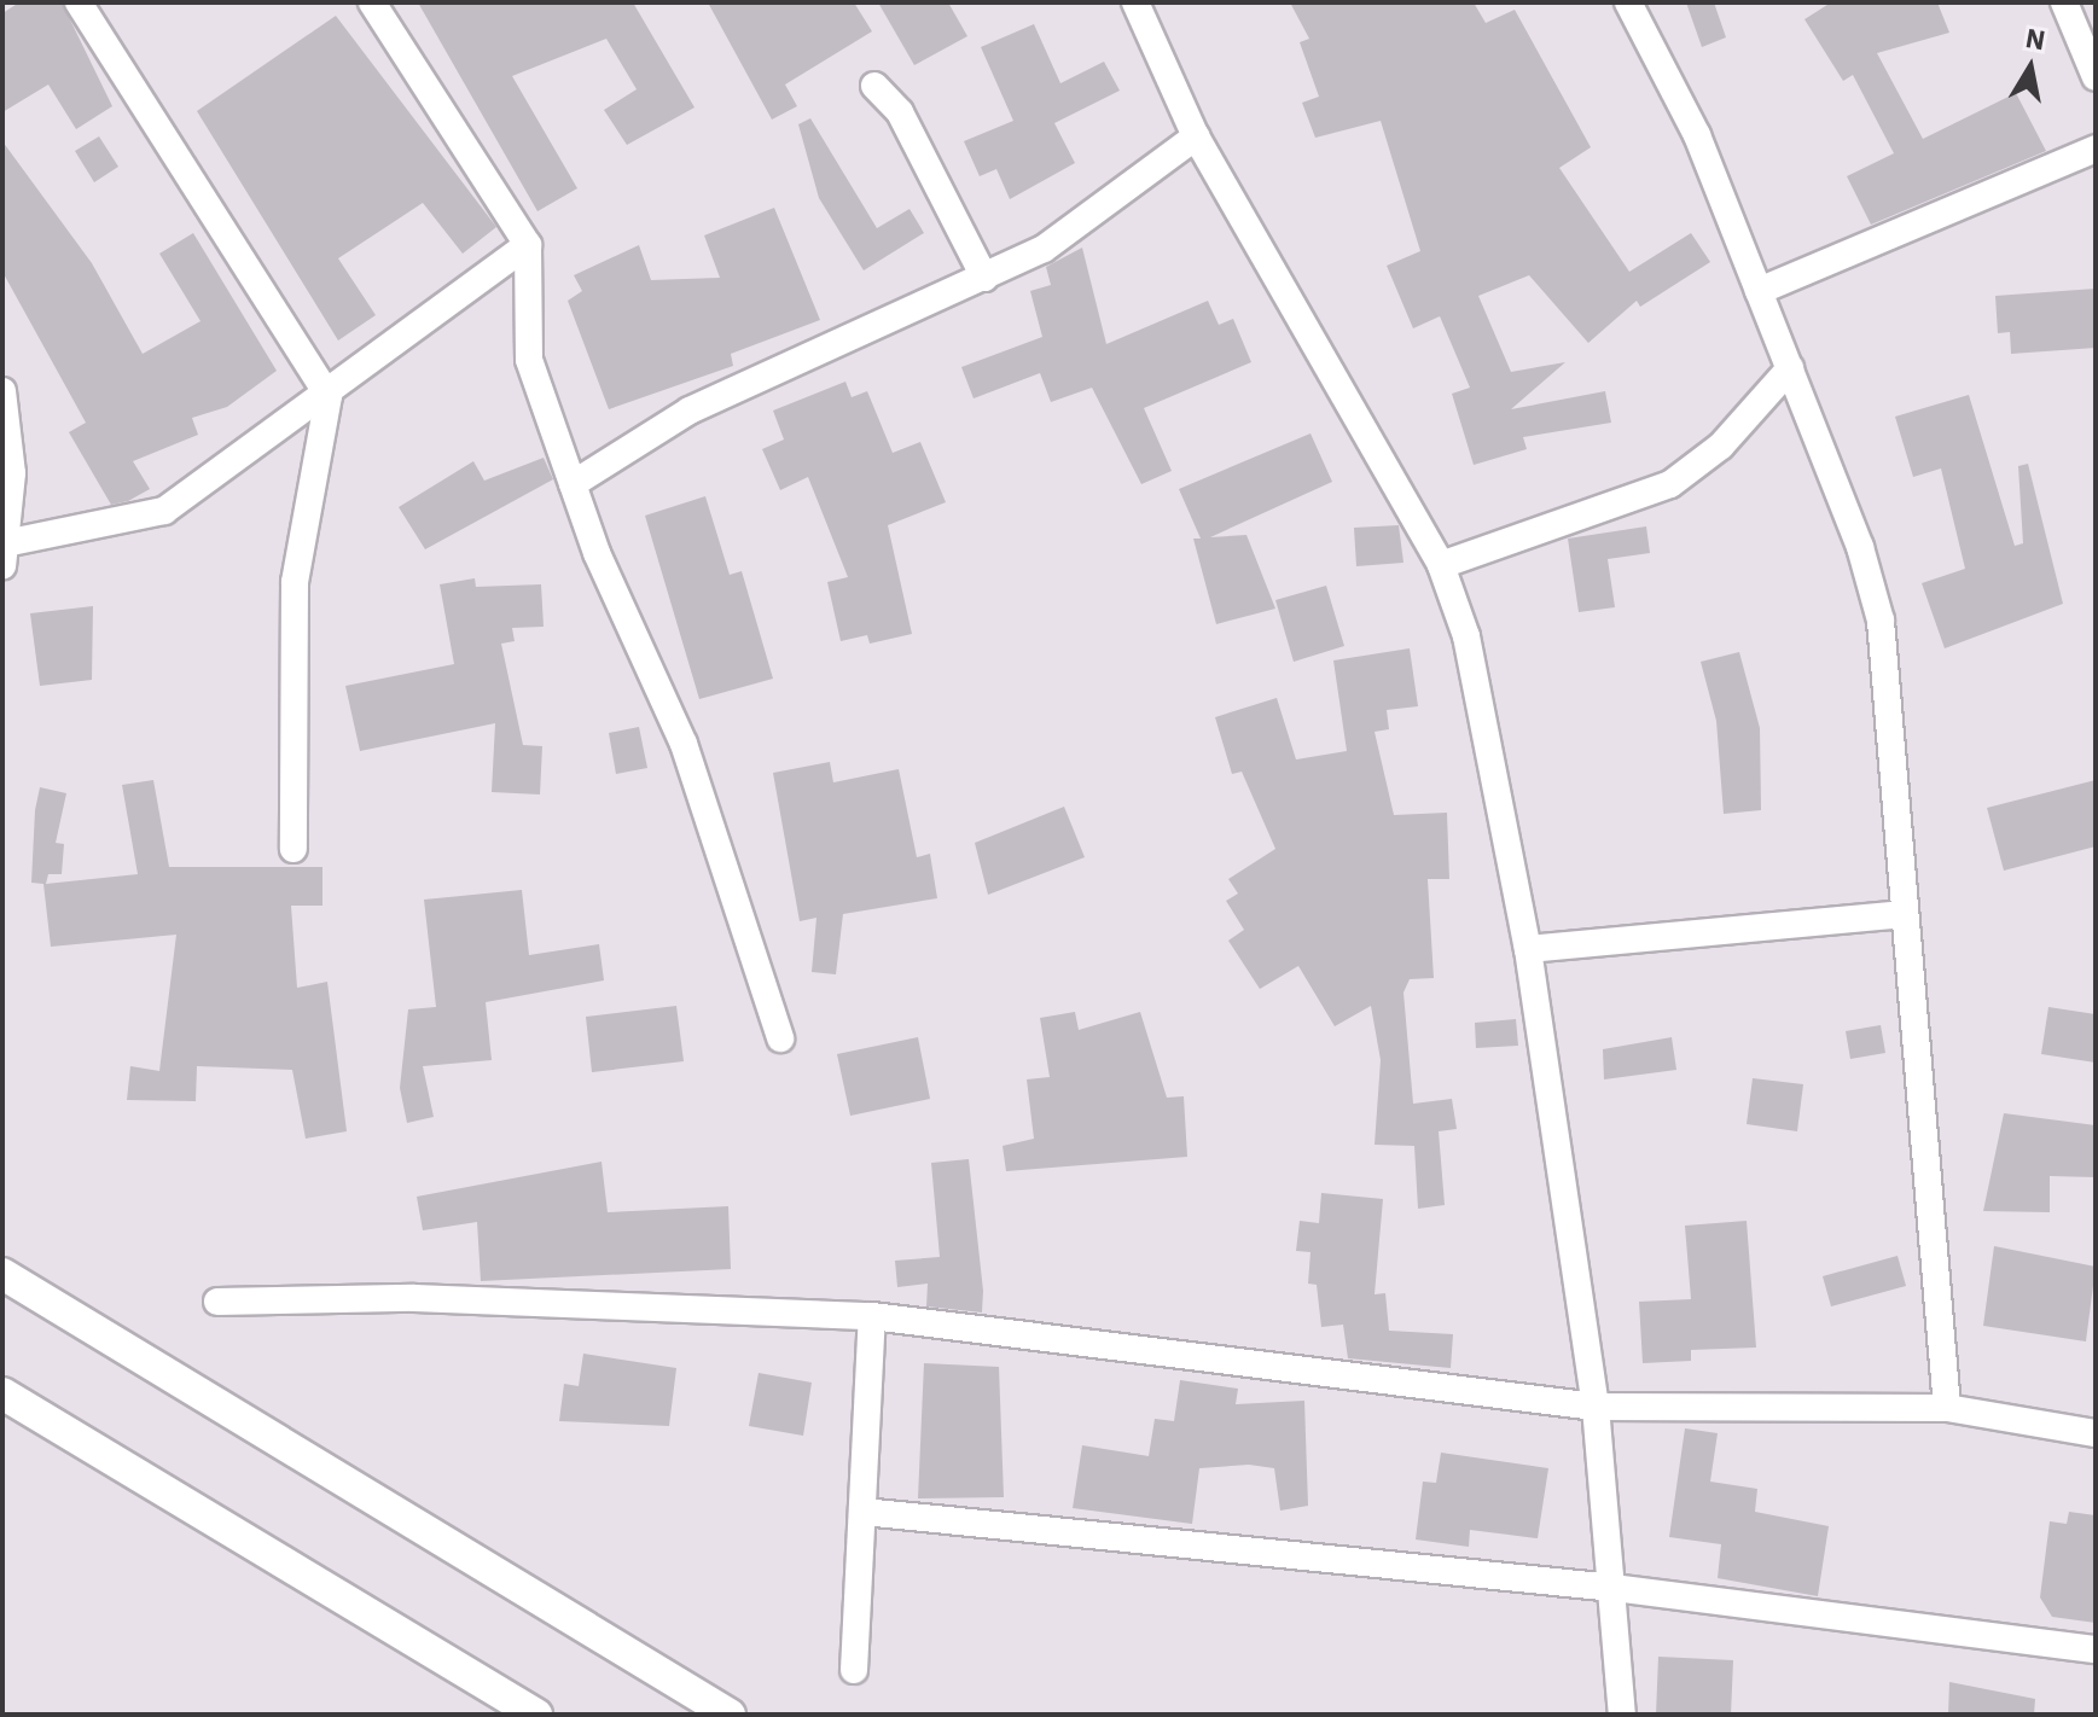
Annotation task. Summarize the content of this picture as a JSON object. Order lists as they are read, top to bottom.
{
  "north": "top"
}
